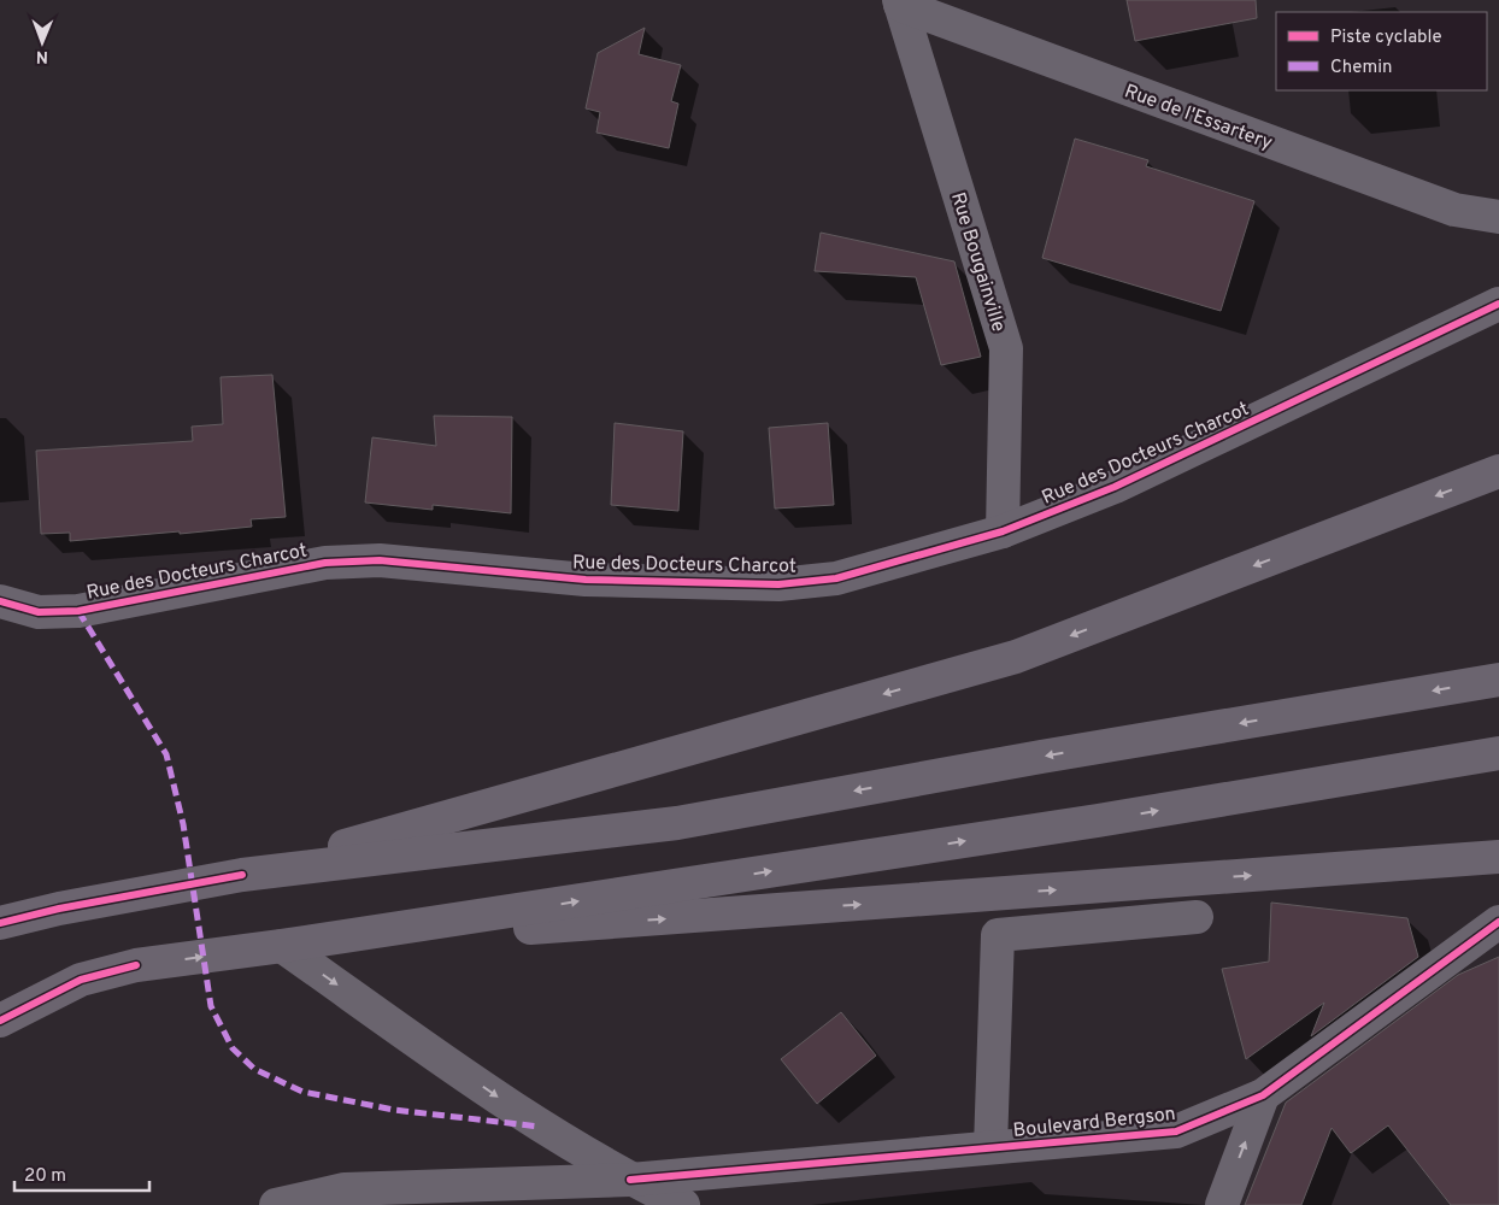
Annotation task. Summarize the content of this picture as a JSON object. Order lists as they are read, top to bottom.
{
  "streets": {
    "street": [
      "Rue de l'Essartery",
      "Rue Bougainville",
      "Rue des Docteurs Charcot",
      "Boulevard Bergson"
    ]
  },
  "crossings": [
    ["Rue de l'Essartery", "Rue Bougainville"],
    ["Rue Bougainville", "Rue des Docteurs Charcot"]
  ],
  "legend": ["Piste cyclable", "Chemin"],
  "scale_bar": "20 m",
  "north": "bottom"
}
